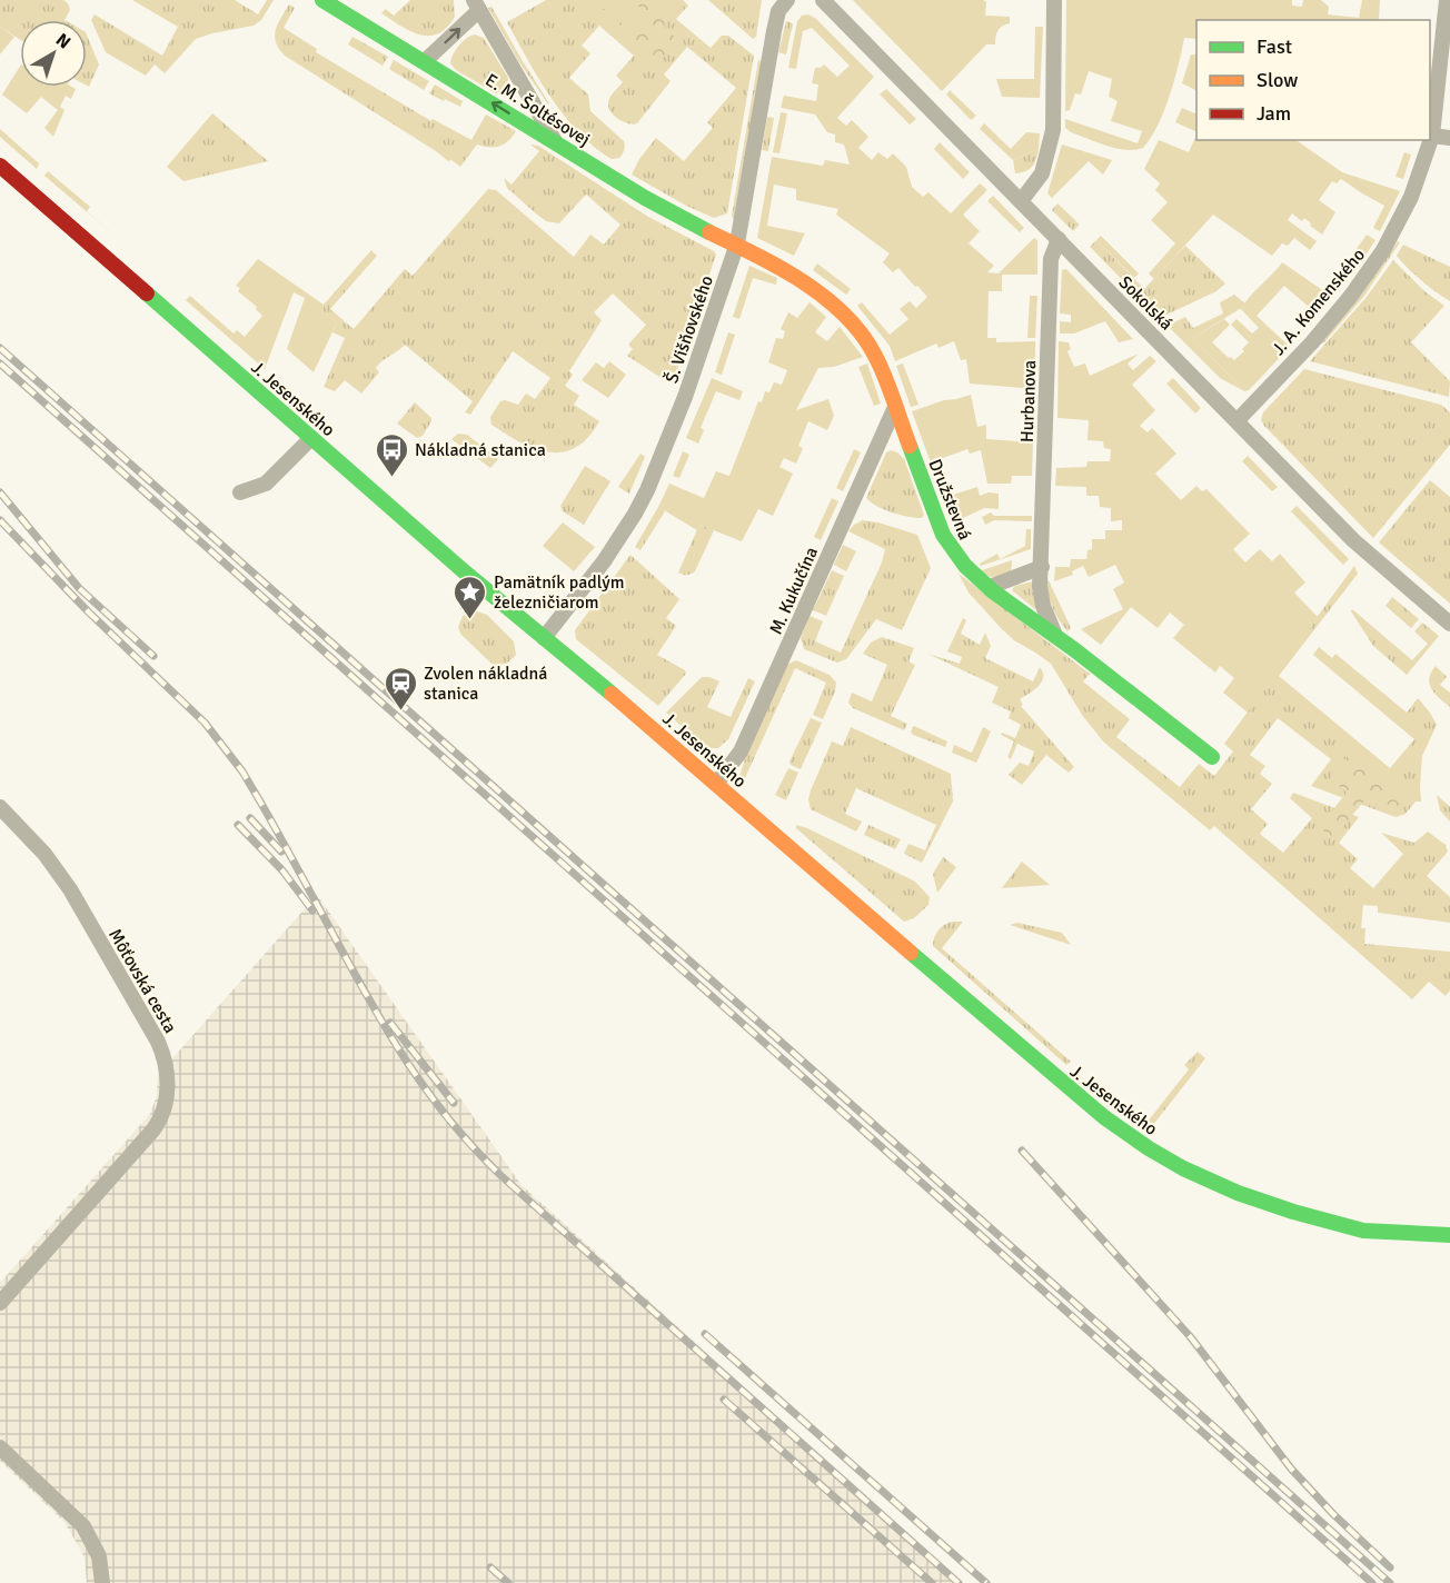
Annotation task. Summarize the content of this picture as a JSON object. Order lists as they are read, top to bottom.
{
  "streets": {
    "street": [
      "E. M. Šoltésovej",
      "J. A. Komenského",
      "Sokolská",
      "Š. Višňovského",
      "J. Jesenského",
      "Hurbanova",
      "Družstevná",
      "M. Kukučína",
      "Môťovská cesta"
    ]
  },
  "crossings": [
    ["E. M. Šoltésovej", "Š. Višňovského"],
    ["E. M. Šoltésovej", "Družstevná"],
    ["J. A. Komenského", "Sokolská"],
    ["Sokolská", "Hurbanova"],
    ["Š. Višňovského", "J. Jesenského"],
    ["Š. Višňovského", "Družstevná"],
    ["J. Jesenského", "M. Kukučína"],
    ["Hurbanova", "Družstevná"],
    ["Družstevná", "M. Kukučína"]
  ],
  "places": {
    "bus stop": ["Nákladná stanica"],
    "place": ["Pamätník padlým železničiarom"],
    "station": ["Zvolen nákladná stanica"]
  },
  "legend": ["Fast", "Slow", "Jam"],
  "north": "top right"
}
